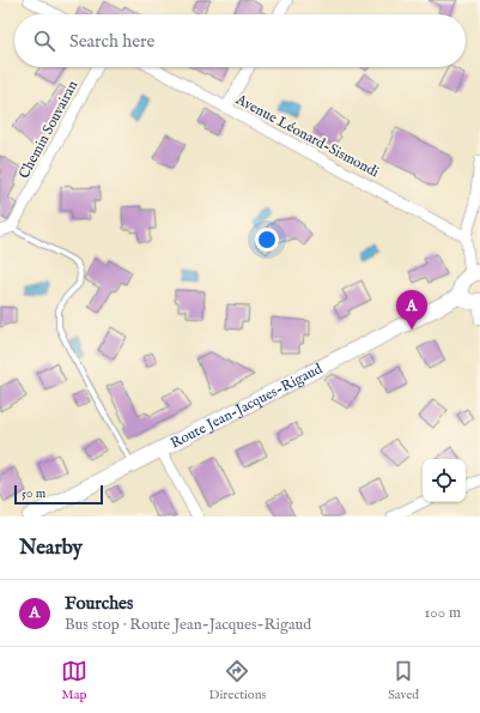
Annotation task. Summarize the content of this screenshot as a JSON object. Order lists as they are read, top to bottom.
{
  "streets": {
    "street": ["Chemin Souvairan", "Avenue Léonard-Sismondi", "Route Jean-Jacques-Rigaud"]
  },
  "scale_bar": "50 m",
  "page": {
    "search": "Search here",
    "pins": "A",
    "scale": "50 m",
    "heading": "Nearby",
    "list": [
      {
        "mark": "A",
        "name": "Fourches",
        "note": "Bus stop · Route Jean-Jacques-Rigaud",
        "value": "100 m"
      }
    ],
    "nav": ["Map", "Directions", "Saved"]
  }
}
